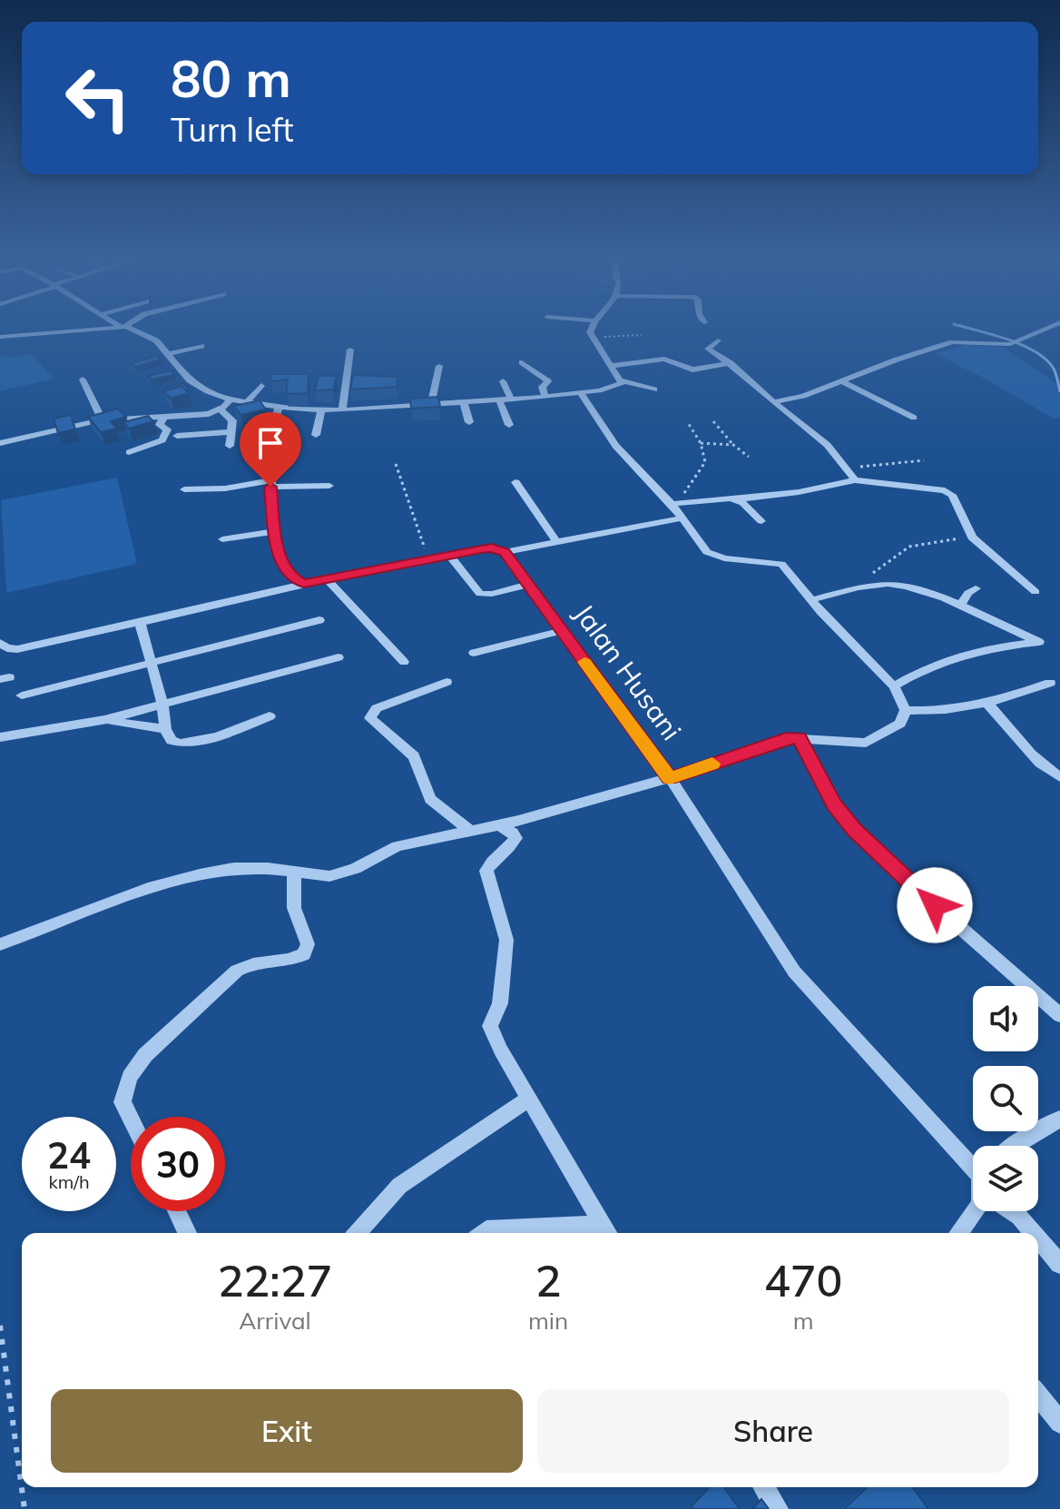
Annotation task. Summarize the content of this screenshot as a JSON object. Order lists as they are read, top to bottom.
{
  "streets": {
    "street": ["Jalan Husani"]
  },
  "page": {
    "turn": ["80 m", "Turn left"],
    "speed": "24 km/h",
    "limit": "30",
    "eta": [
      "22:27",
      "Arrival",
      "2",
      "min",
      "470",
      "m"
    ],
    "buttons": ["Exit", "Share"]
  }
}
